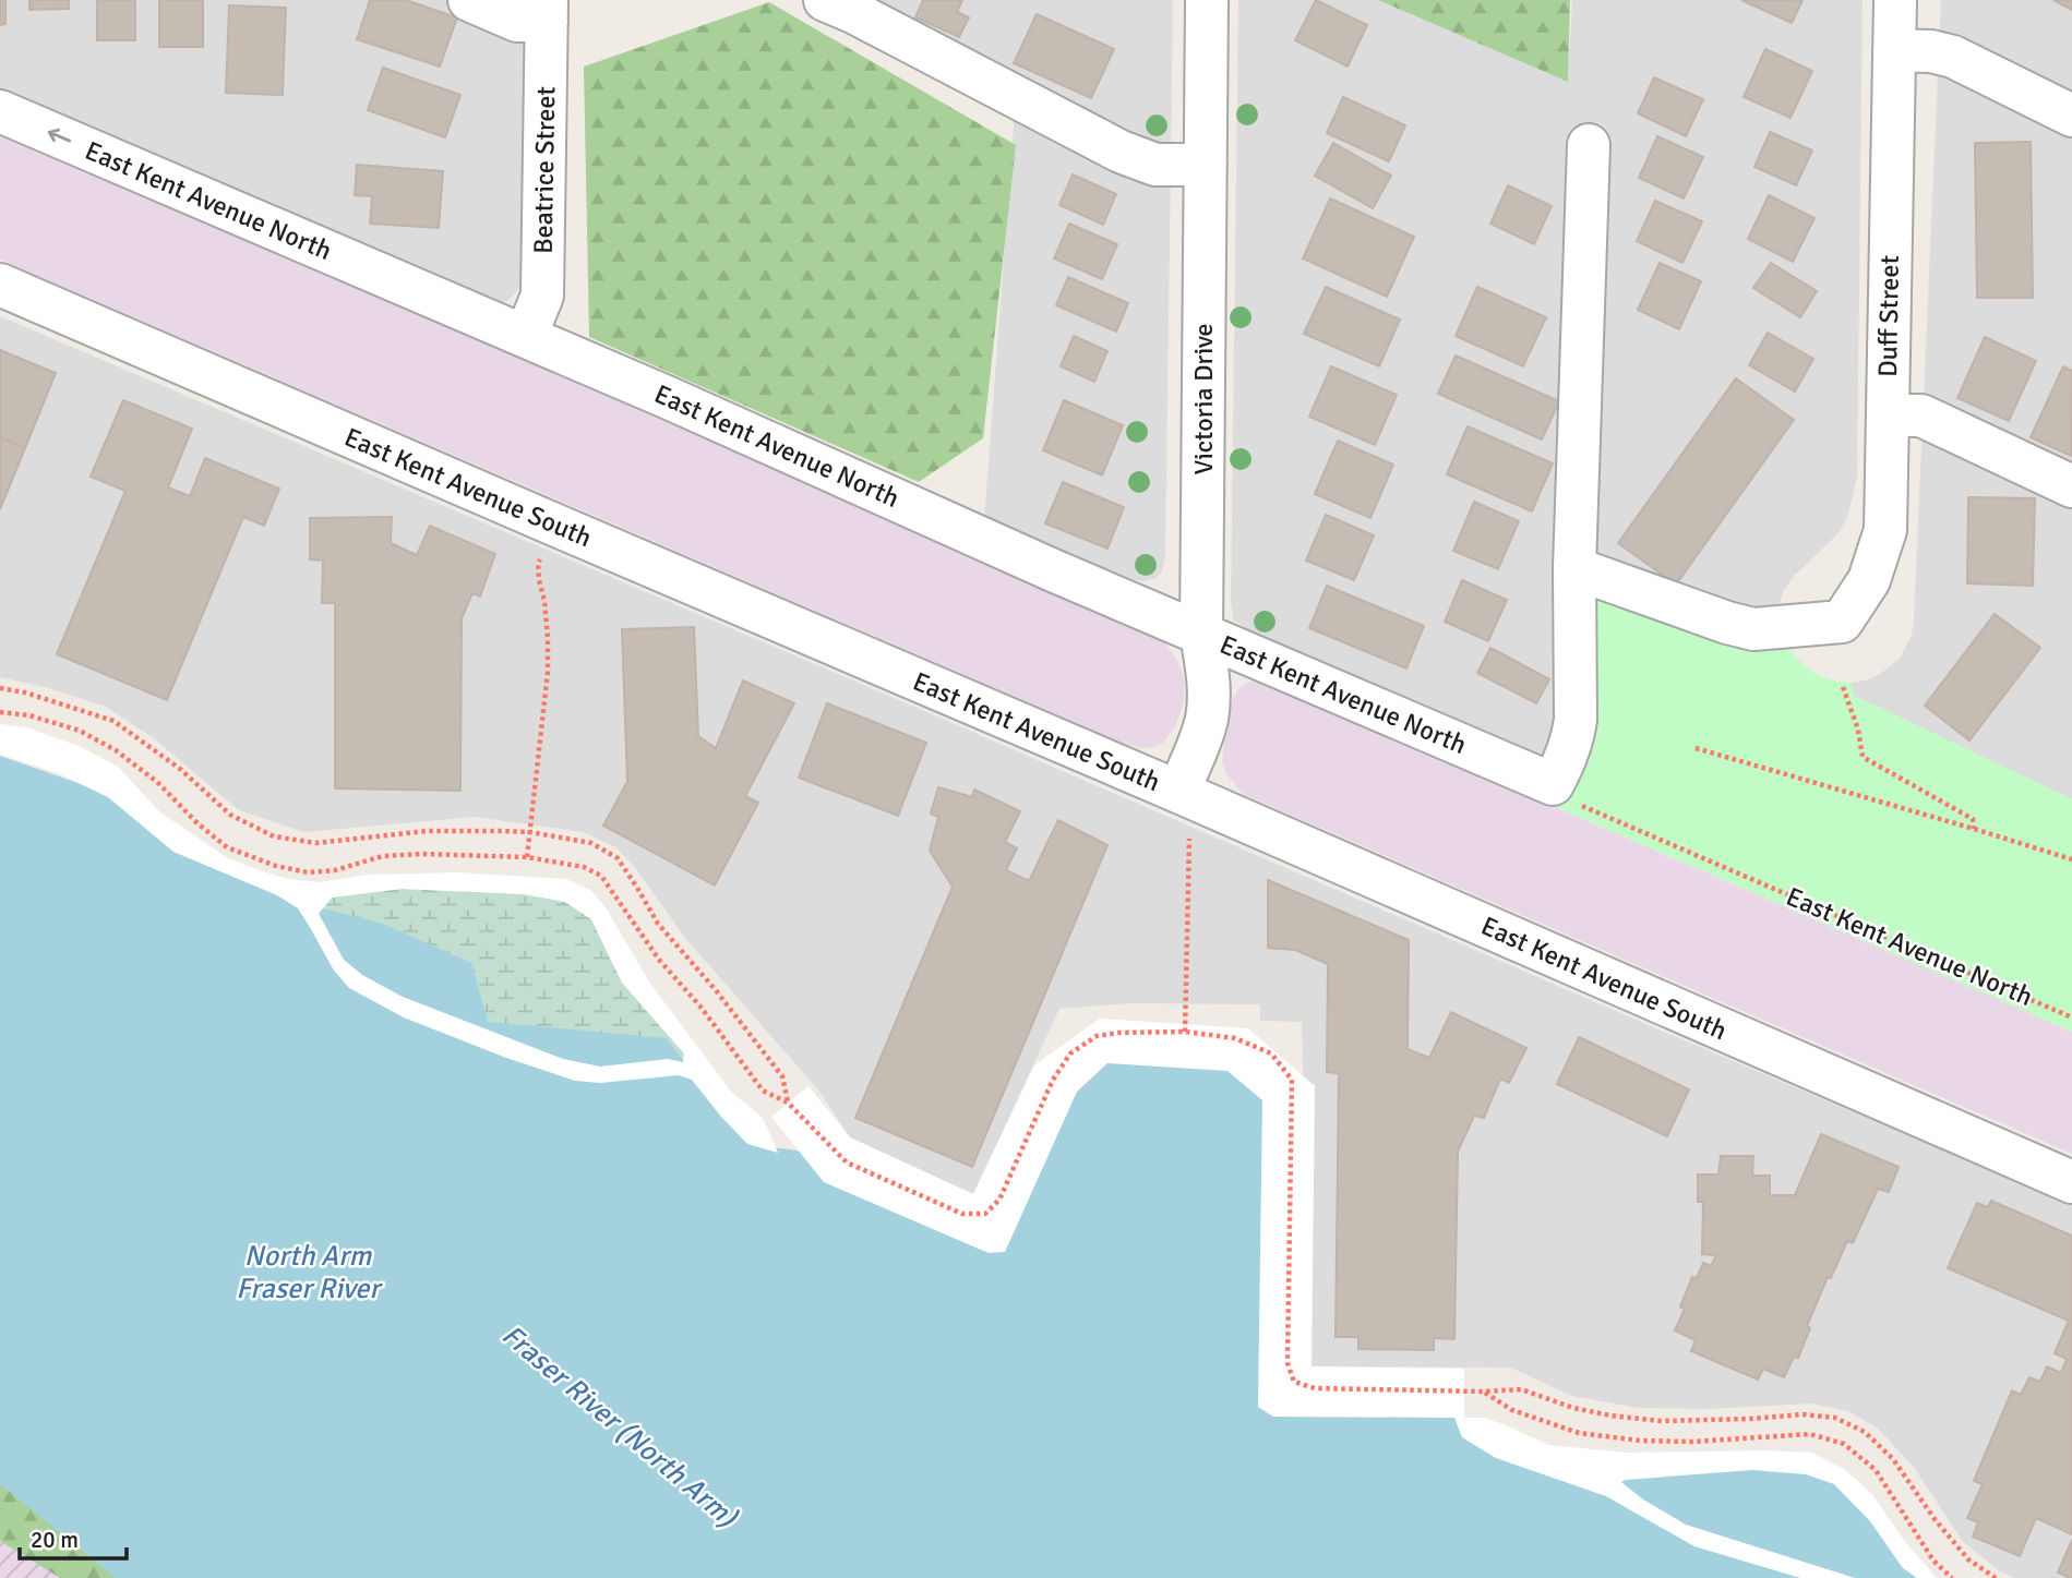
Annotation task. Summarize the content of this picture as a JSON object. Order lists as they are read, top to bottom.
{
  "streets": {
    "street": [
      "Beatrice Street",
      "East Kent Avenue North",
      "Duff Street",
      "Victoria Drive",
      "East Kent Avenue South"
    ]
  },
  "crossings": [
    ["Beatrice Street", "East Kent Avenue North"],
    ["East Kent Avenue North", "Victoria Drive"],
    ["Victoria Drive", "East Kent Avenue South"]
  ],
  "water": ["North Arm Fraser River", "Fraser River (North Arm)"],
  "scale_bar": "20 m"
}
